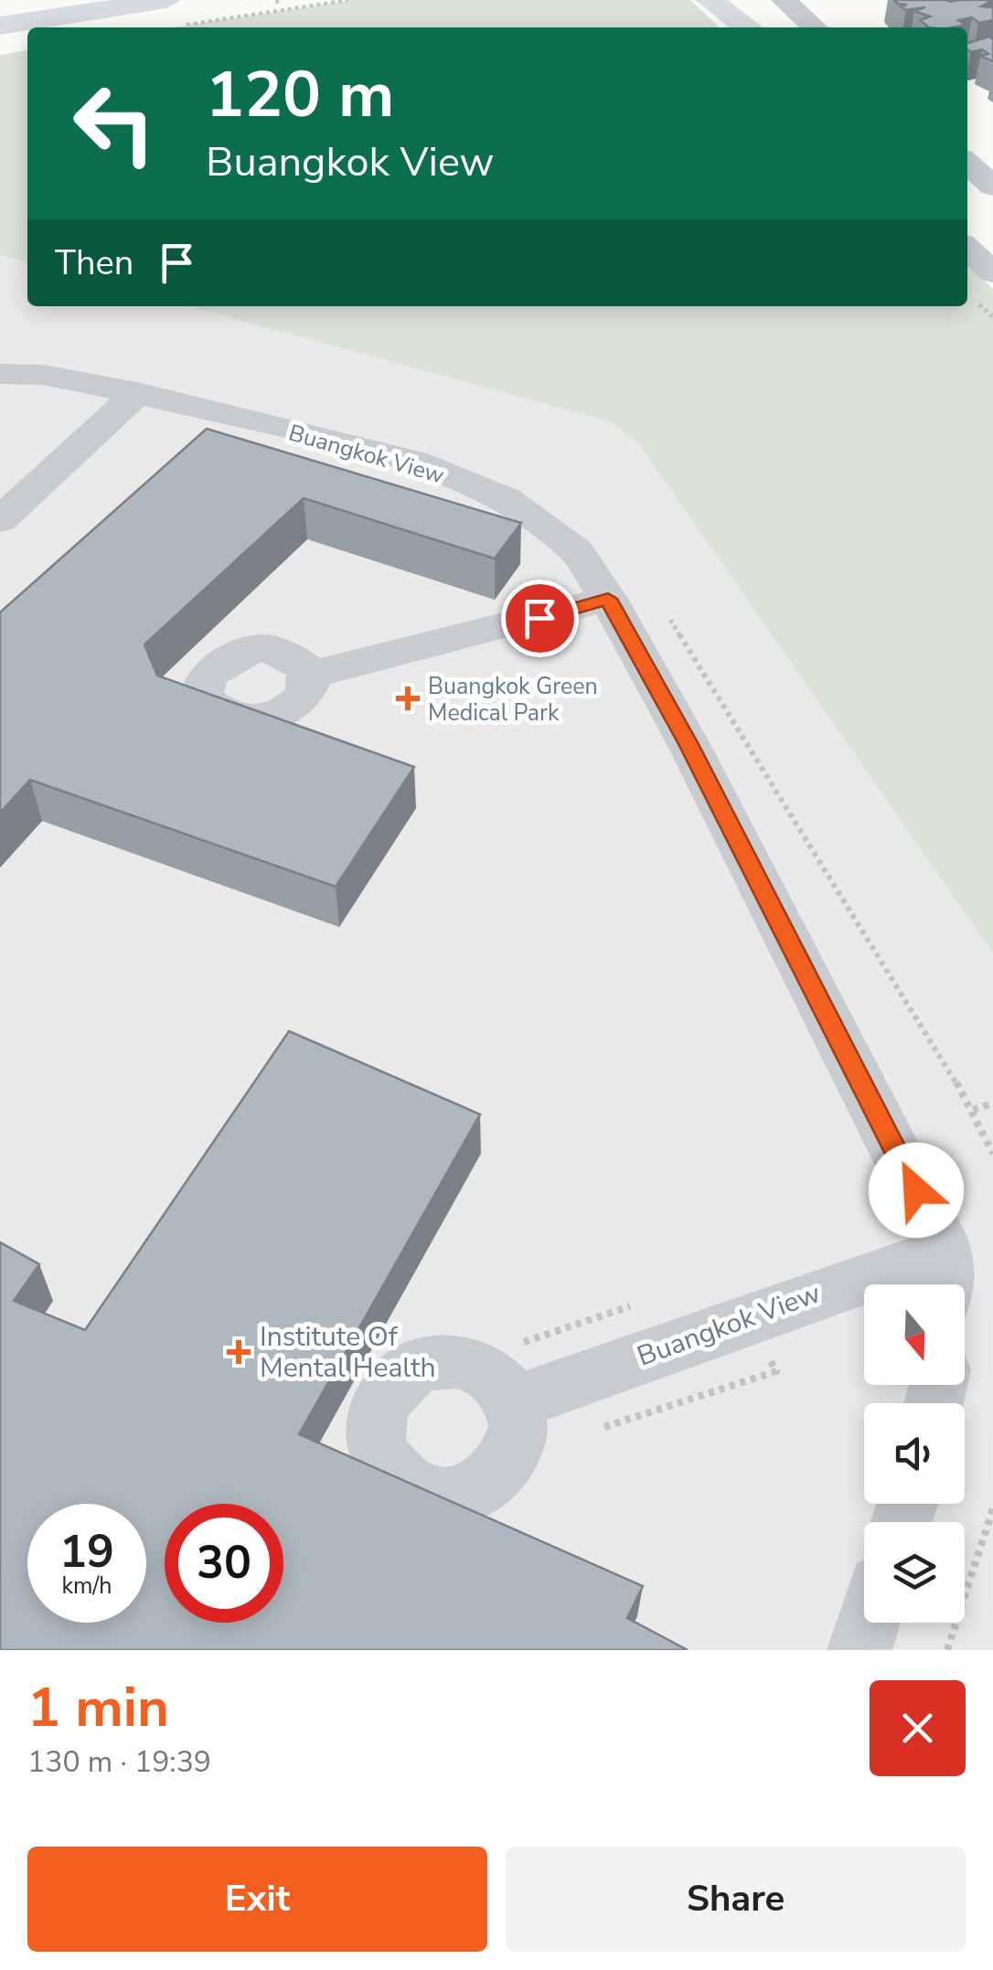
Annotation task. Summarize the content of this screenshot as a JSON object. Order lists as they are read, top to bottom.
{
  "streets": {
    "street": ["Buangkok View"]
  },
  "places": {
    "health": ["Buangkok Green Medical Park", "Institute Of Mental Health"]
  },
  "north": "bottom",
  "page": {
    "turn": ["120 m", "Buangkok View"],
    "then": "Then",
    "speed": "19 km/h",
    "limit": "30",
    "heading": ["1 min", "130 m · 19:39"],
    "buttons": ["Exit", "Share"]
  }
}
